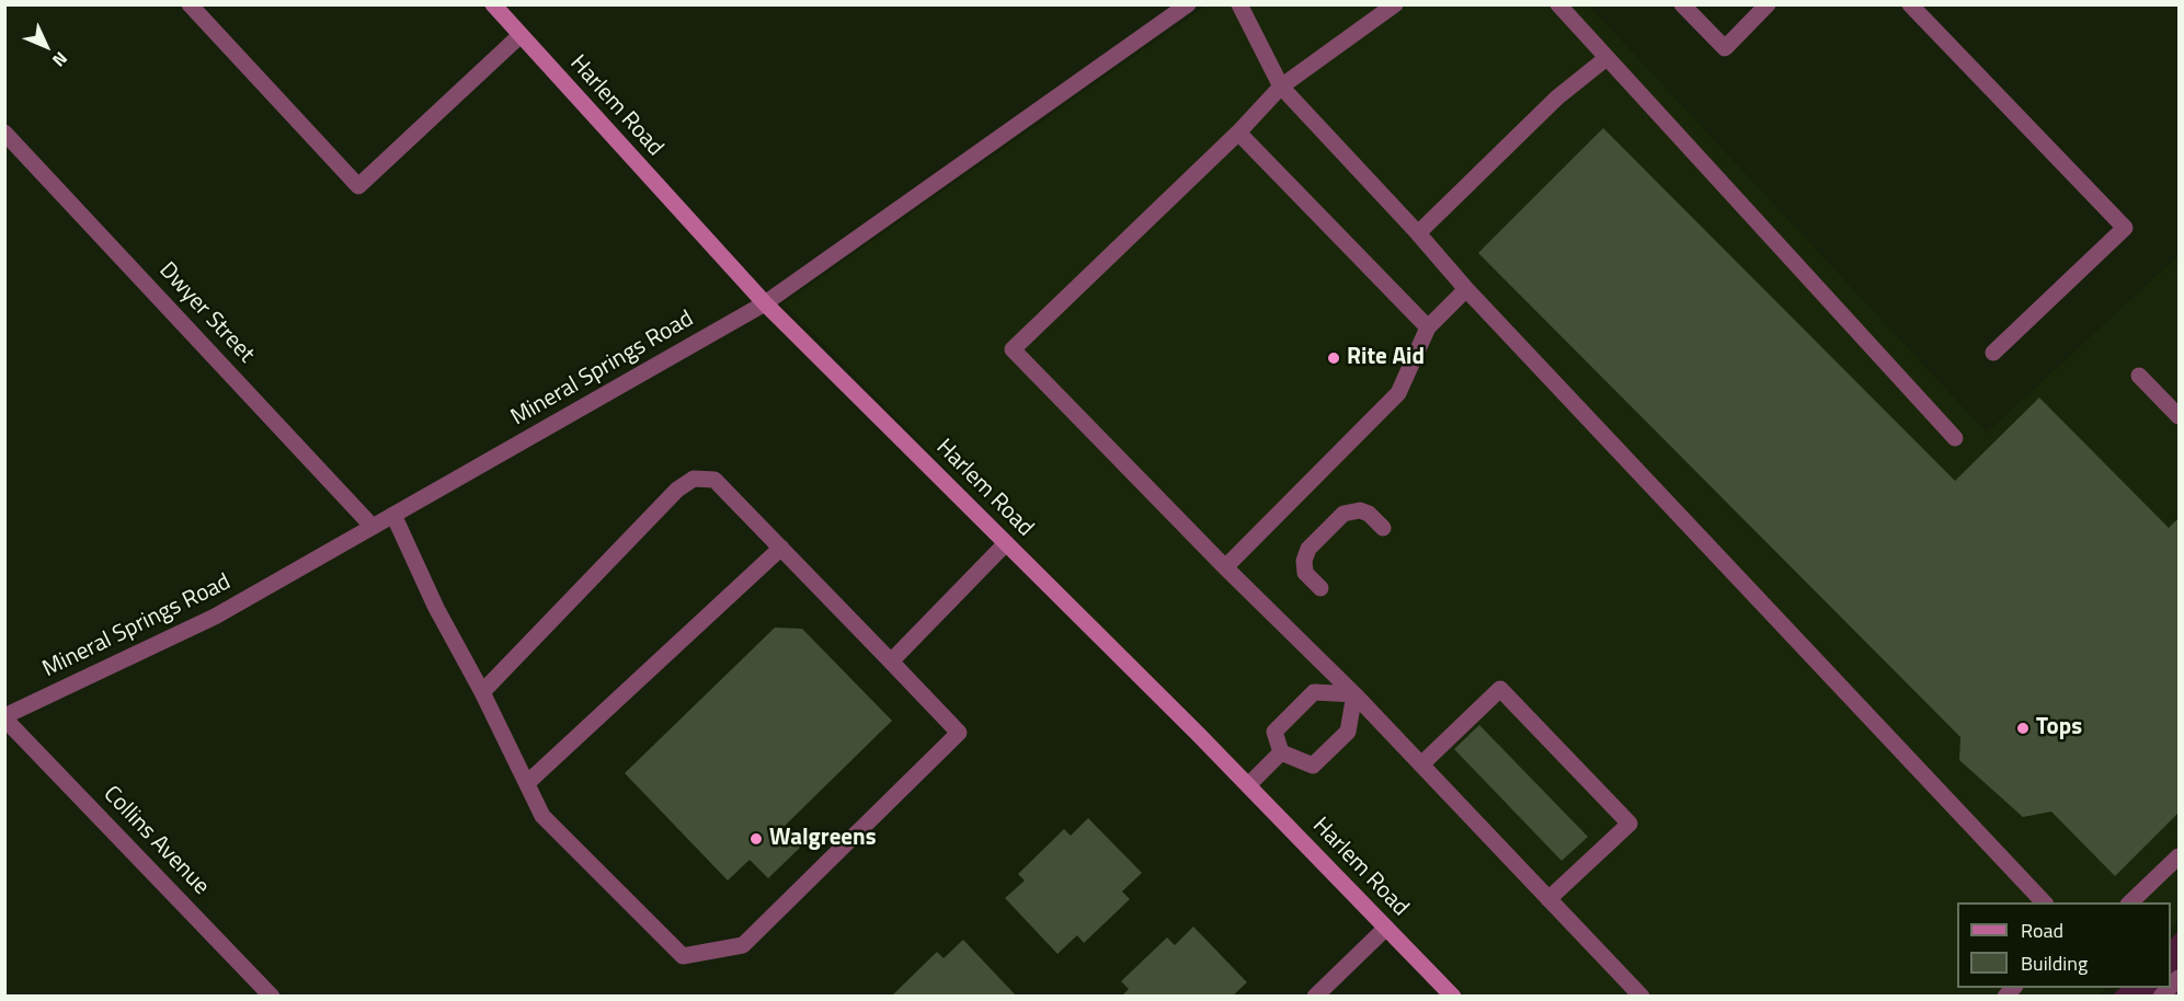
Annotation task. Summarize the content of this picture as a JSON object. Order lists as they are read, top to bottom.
{
  "streets": {
    "main road": ["Harlem Road"],
    "street": ["Dwyer Street", "Mineral Springs Road", "Collins Avenue"]
  },
  "crossings": [
    ["Harlem Road", "Mineral Springs Road"],
    ["Dwyer Street", "Mineral Springs Road"],
    ["Mineral Springs Road", "Collins Avenue"]
  ],
  "places": ["Rite Aid", "Tops", "Walgreens"],
  "legend": ["Road", "Building"],
  "north": "bottom right"
}
